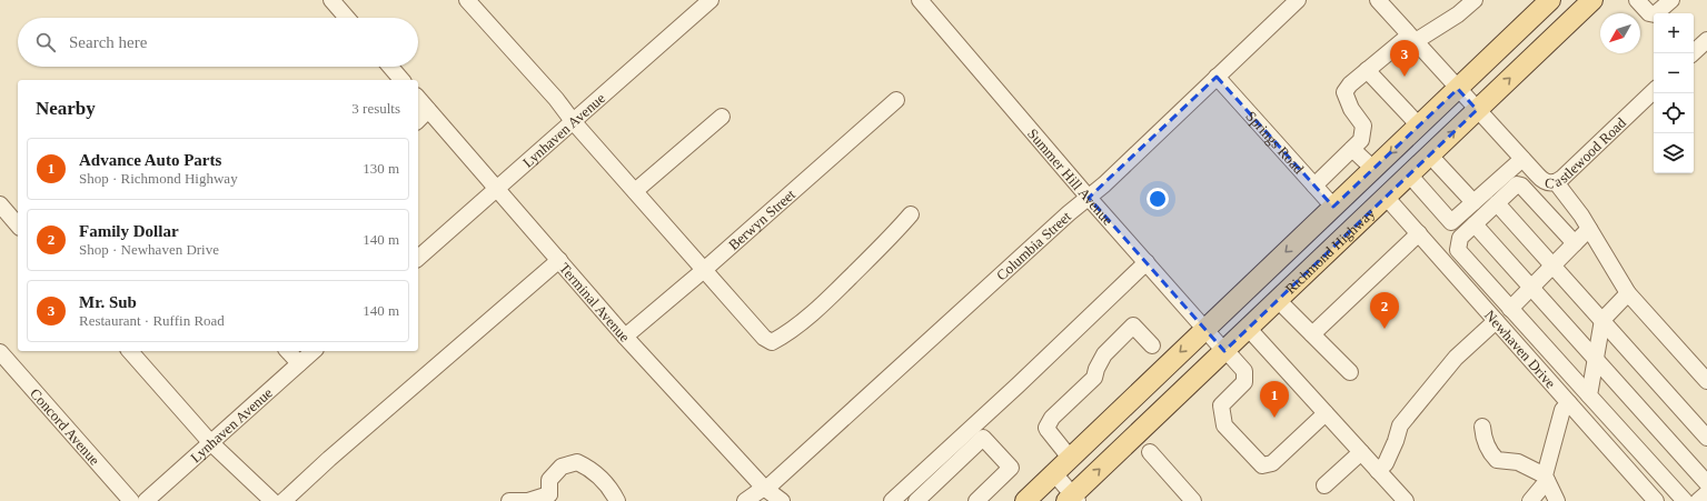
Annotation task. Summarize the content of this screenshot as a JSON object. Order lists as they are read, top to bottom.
{
  "streets": {
    "main road": ["Richmond Highway"],
    "street": [
      "Lynhaven Avenue",
      "Springs Road",
      "Castlewood Road",
      "Summer Hill Avenue",
      "Berwyn Street",
      "Columbia Street",
      "Terminal Avenue",
      "Newhaven Drive",
      "Concord Avenue"
    ]
  },
  "crossings": [
    ["Lynhaven Avenue", "Terminal Avenue"],
    ["Springs Road", "Columbia Street"],
    ["Springs Road", "Richmond Highway"],
    ["Castlewood Road", "Richmond Highway"],
    ["Summer Hill Avenue", "Columbia Street"],
    ["Summer Hill Avenue", "Richmond Highway"],
    ["Berwyn Street", "Terminal Avenue"],
    ["Columbia Street", "Terminal Avenue"],
    ["Richmond Highway", "Newhaven Drive"]
  ],
  "north": "bottom left",
  "page": {
    "map_buttons": ["+", "−"],
    "search": "Search here",
    "pins": ["3", "2", "1"],
    "heading": ["Nearby", "3 results"],
    "list": [
      {
        "mark": "1",
        "name": "Advance Auto Parts",
        "note": "Shop · Richmond Highway",
        "value": "130 m"
      },
      {
        "mark": "2",
        "name": "Family Dollar",
        "note": "Shop · Newhaven Drive",
        "value": "140 m"
      },
      {
        "mark": "3",
        "name": "Mr. Sub",
        "note": "Restaurant · Ruffin Road",
        "value": "140 m"
      }
    ]
  }
}
